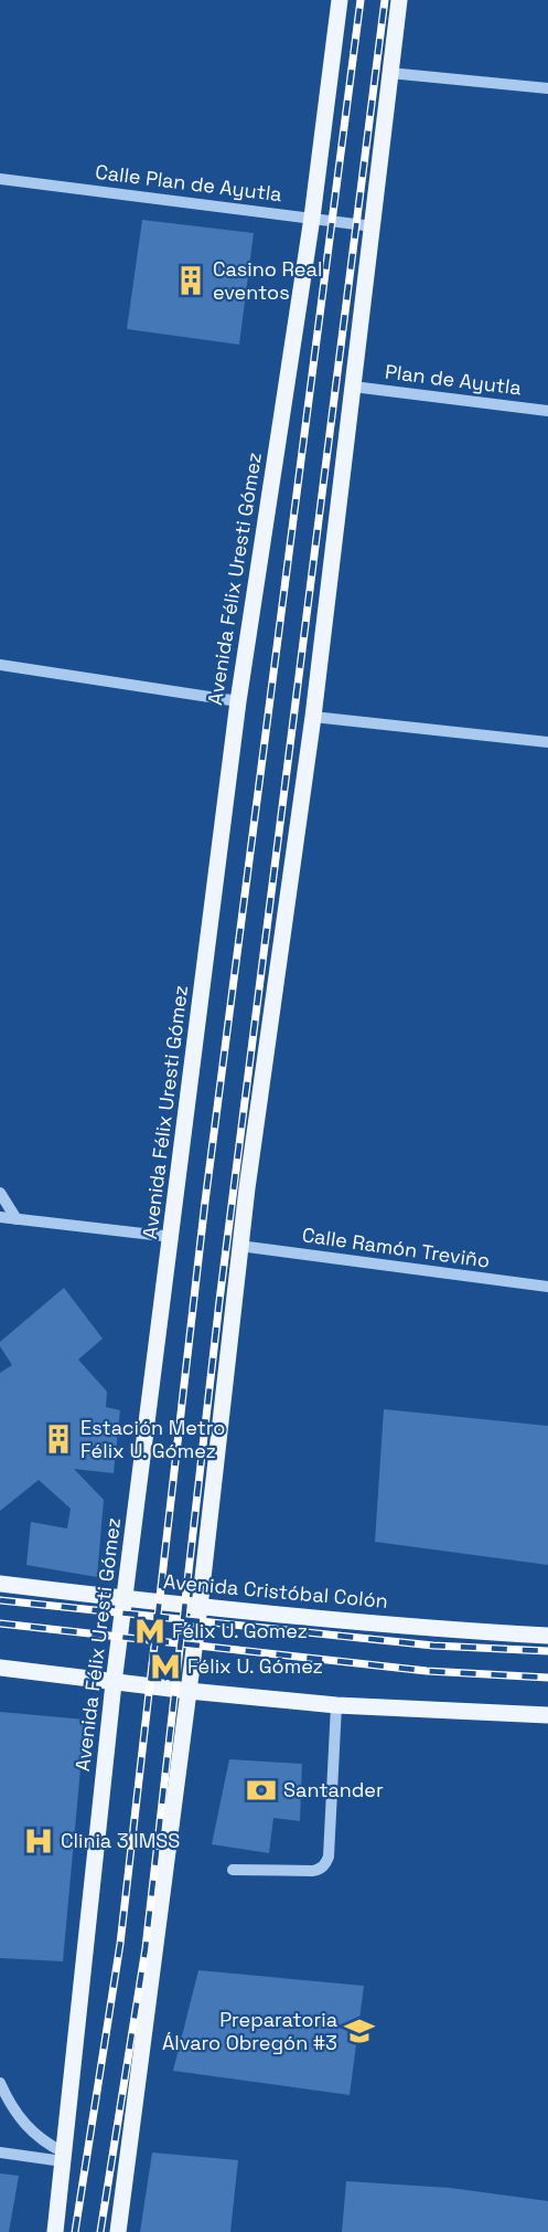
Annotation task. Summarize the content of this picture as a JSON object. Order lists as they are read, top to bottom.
{
  "streets": {
    "main road": ["Avenida Félix Uresti Gómez", "Avenida Cristóbal Colón"],
    "street": ["Calle Plan de Ayutla", "Plan de Ayutla", "Calle Ramón Treviño"]
  },
  "crossings": [
    ["Calle Plan de Ayutla", "Avenida Félix Uresti Gómez"],
    ["Avenida Félix Uresti Gómez", "Avenida Cristóbal Colón"]
  ],
  "places": {
    "building": ["Casino Real eventos", "Estación Metro Félix U. Gómez"],
    "metro station": ["Félix U. Gomez", "Félix U. Gómez"],
    "bank": ["Santander"],
    "hospital": ["Clinia 3 IMSS"],
    "school or university": ["Preparatoria Álvaro Obregón #3"]
  }
}
